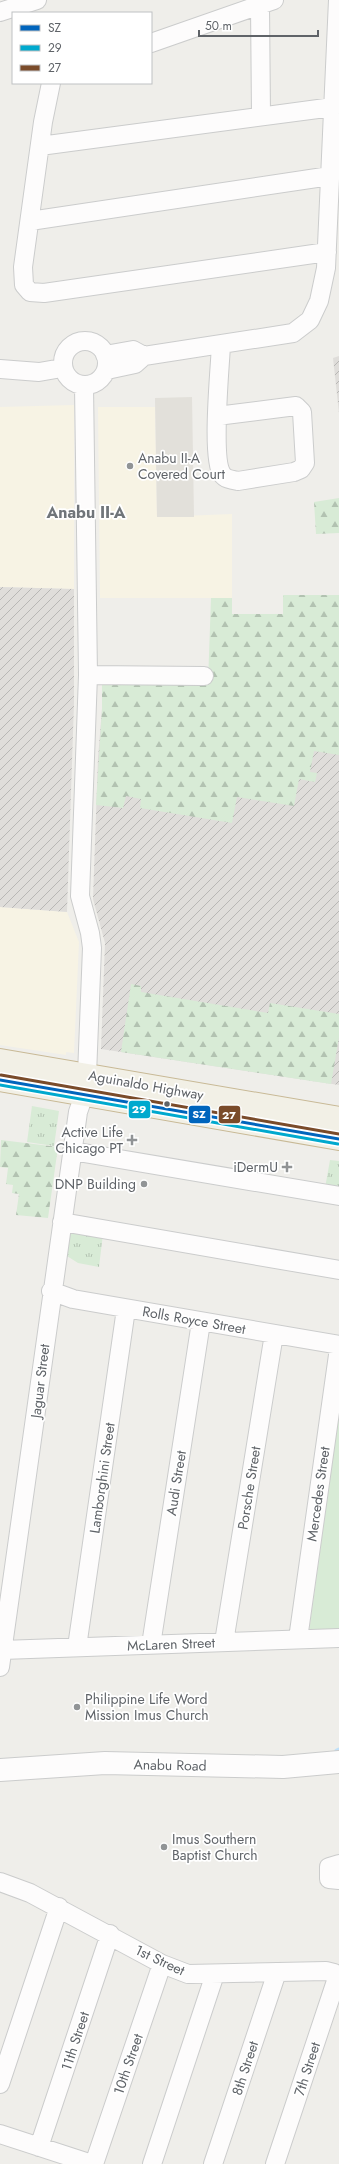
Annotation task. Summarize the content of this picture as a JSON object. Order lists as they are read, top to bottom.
{
  "streets": {
    "highway": ["Aguinaldo Highway"],
    "street": [
      "Rolls Royce Street",
      "Jaguar Street",
      "Lamborghini Street",
      "Audi Street",
      "Porsche Street",
      "Mercedes Street",
      "McLaren Street",
      "Anabu Road",
      "1st Street",
      "11th Street",
      "10th Street",
      "8th Street",
      "7th Street"
    ]
  },
  "crossings": [
    ["Aguinaldo Highway", "Jaguar Street"],
    ["Rolls Royce Street", "Jaguar Street"],
    ["Rolls Royce Street", "Lamborghini Street"],
    ["Rolls Royce Street", "Audi Street"],
    ["Rolls Royce Street", "Porsche Street"],
    ["Rolls Royce Street", "Mercedes Street"],
    ["Jaguar Street", "McLaren Street"],
    ["Lamborghini Street", "McLaren Street"],
    ["Audi Street", "McLaren Street"],
    ["Porsche Street", "McLaren Street"],
    ["Mercedes Street", "McLaren Street"],
    ["1st Street", "11th Street"],
    ["1st Street", "10th Street"],
    ["1st Street", "8th Street"],
    ["1st Street", "7th Street"]
  ],
  "districts": ["Anabu II-A"],
  "places": {
    "other": [
      "Anabu II-A Covered Court",
      "DNP Building",
      "Philippine Life Word Mission Imus Church",
      "Imus Southern Baptist Church"
    ],
    "health": ["Active Life Chicago PT", "iDermU"]
  },
  "lines": ["transit line 27", "transit line SZ", "transit line 29"],
  "legend": ["SZ", "29", "27"],
  "scale_bar": "50 m"
}
